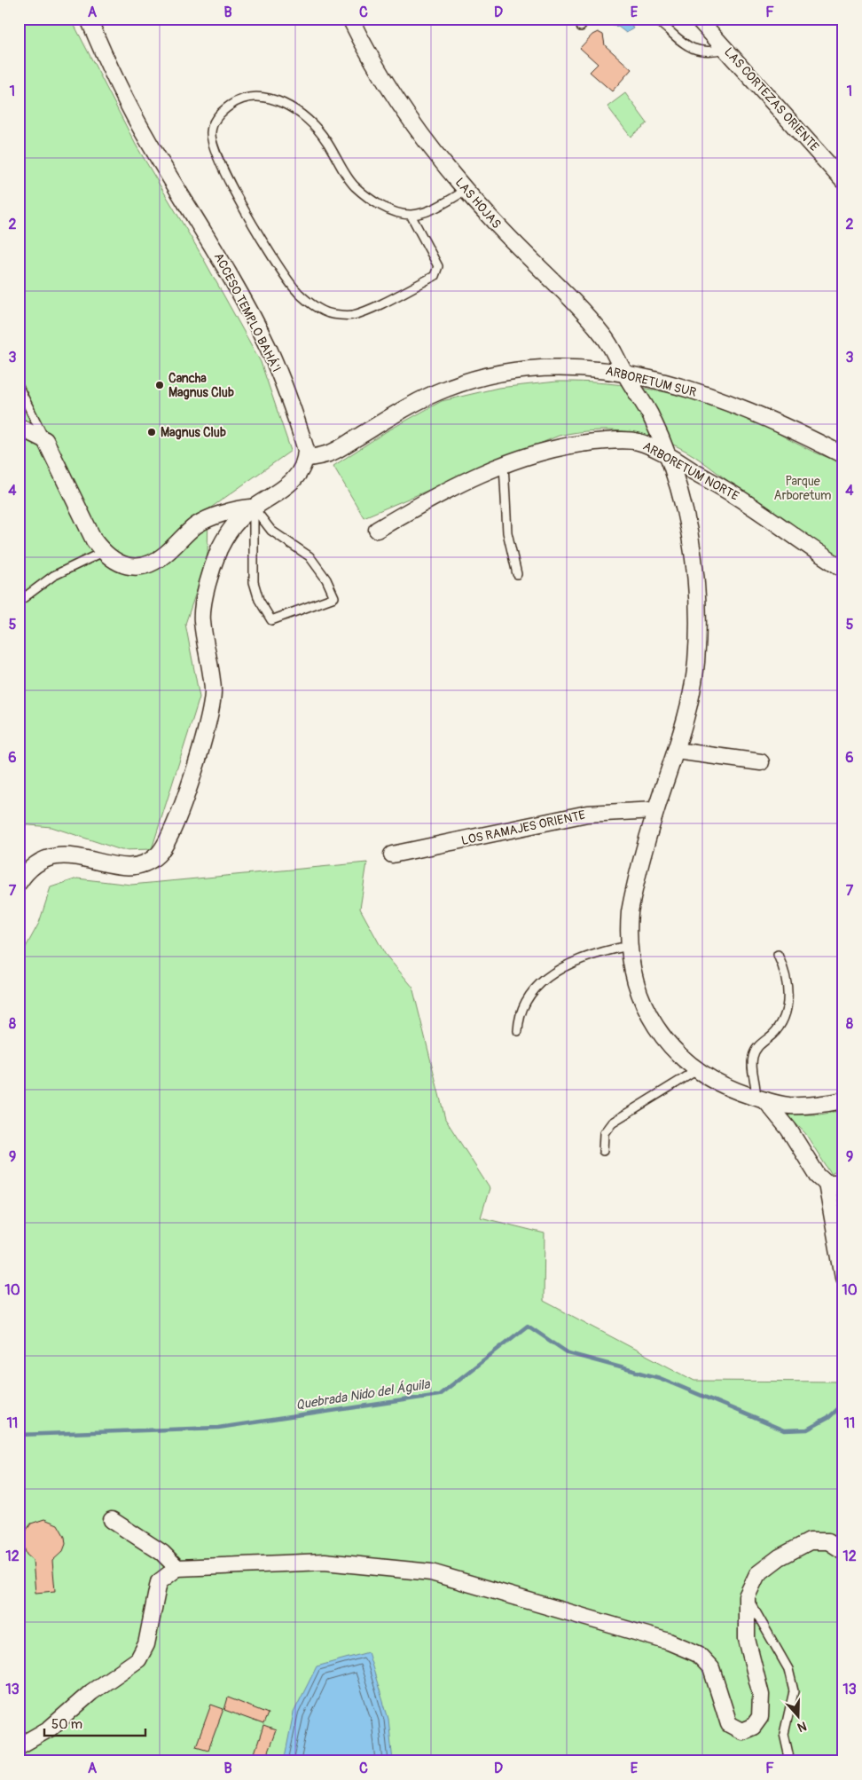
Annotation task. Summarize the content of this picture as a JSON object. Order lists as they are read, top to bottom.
{
  "streets": {
    "street": [
      "LAS CORTEZAS ORIENTE",
      "LAS HOJAS",
      "ACCESO TEMPLO BAHÁ'I",
      "ARBORETUM SUR",
      "ARBORETUM NORTE",
      "LOS RAMAJES ORIENTE"
    ]
  },
  "crossings": [
    ["LAS HOJAS", "ARBORETUM SUR"],
    ["ACCESO TEMPLO BAHÁ'I", "ARBORETUM SUR"]
  ],
  "water": ["Quebrada Nido del Águila"],
  "parks": ["Parque Arboretum"],
  "places": ["Cancha Magnus Club", "Magnus Club"],
  "scale_bar": "50 m",
  "north": "bottom",
  "grid": {
    "columns": [
      "A",
      "B",
      "C",
      "D",
      "E",
      "F"
    ],
    "rows": [
      "1",
      "2",
      "3",
      "4",
      "5",
      "6",
      "7",
      "8",
      "9",
      "10",
      "11",
      "12",
      "13"
    ]
  }
}
